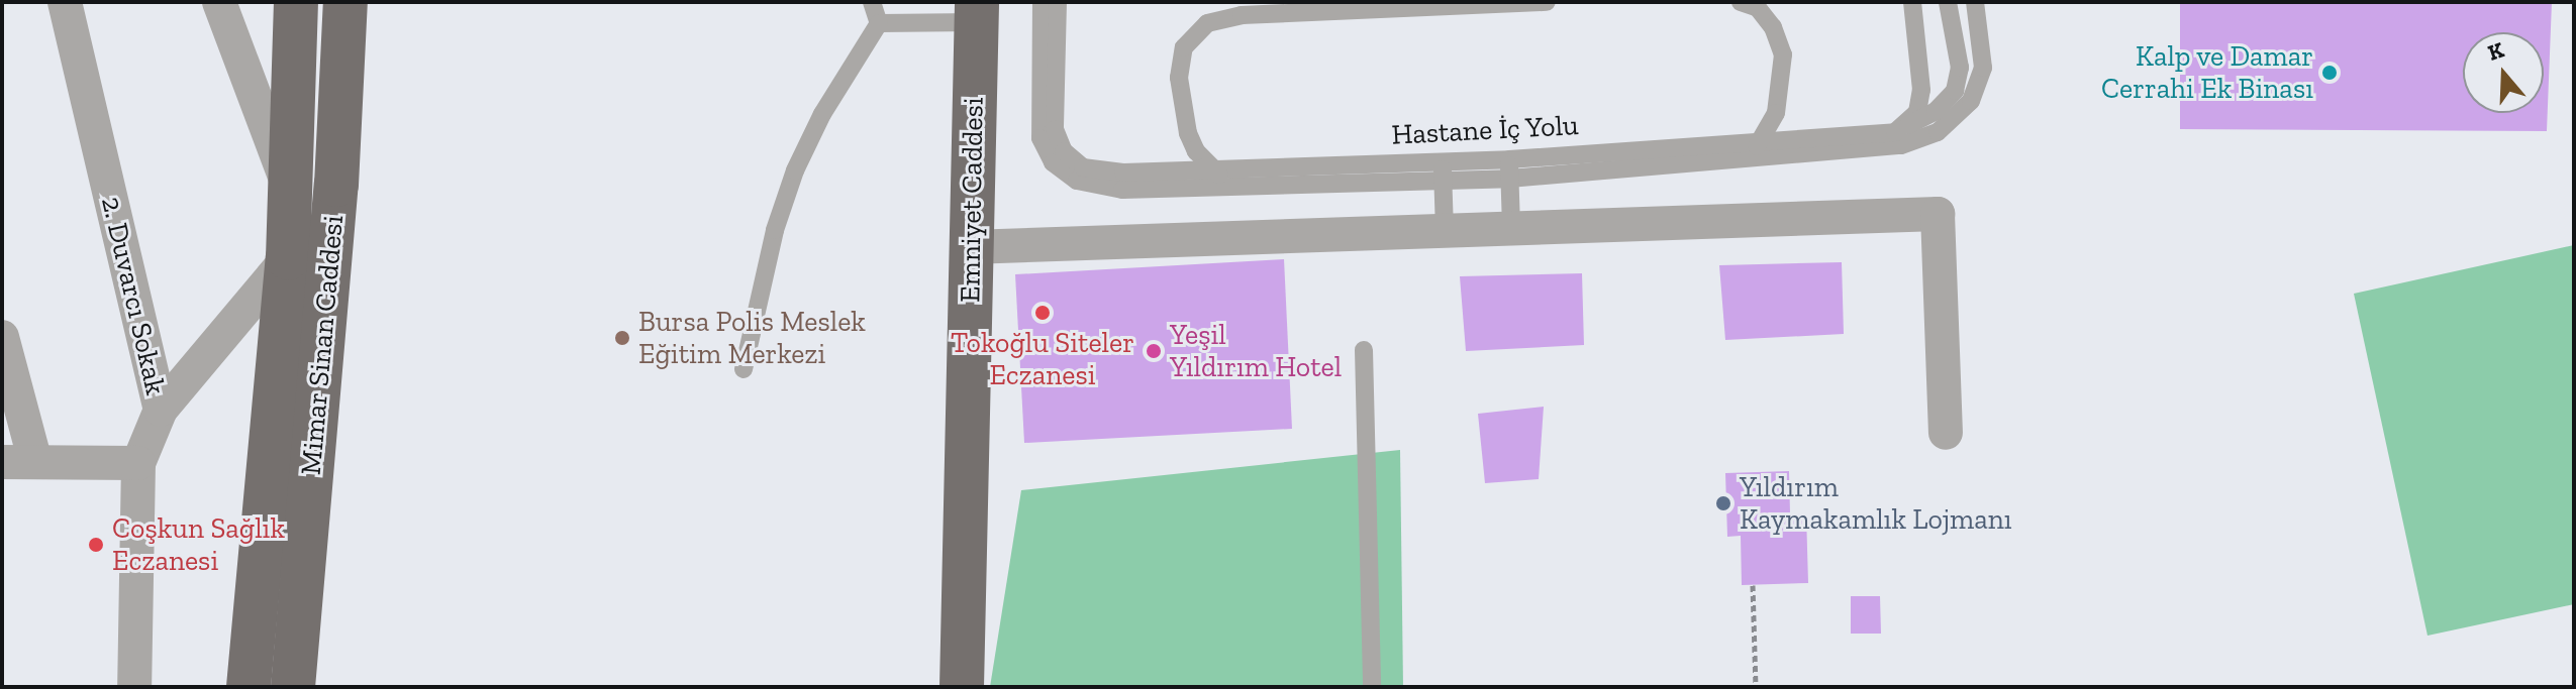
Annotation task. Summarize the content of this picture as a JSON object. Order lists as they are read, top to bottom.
{
  "streets": {
    "main road": ["Emniyet Caddesi", "Mimar Sinan Caddesi"],
    "street": ["2. Duvarcı Sokak"],
    "lane": ["Hastane İç Yolu"]
  },
  "places": [
    "Kalp ve Damar Cerrahi Ek Binası",
    "Tokoğlu Siteler Eczanesi",
    "Bursa Polis Meslek Eğitim Merkezi",
    "Yeşil Yıldırım Hotel",
    "Yıldırım Kaymakamlık Lojmanı",
    "Coşkun Sağlık Eczanesi"
  ],
  "north": "top"
}
